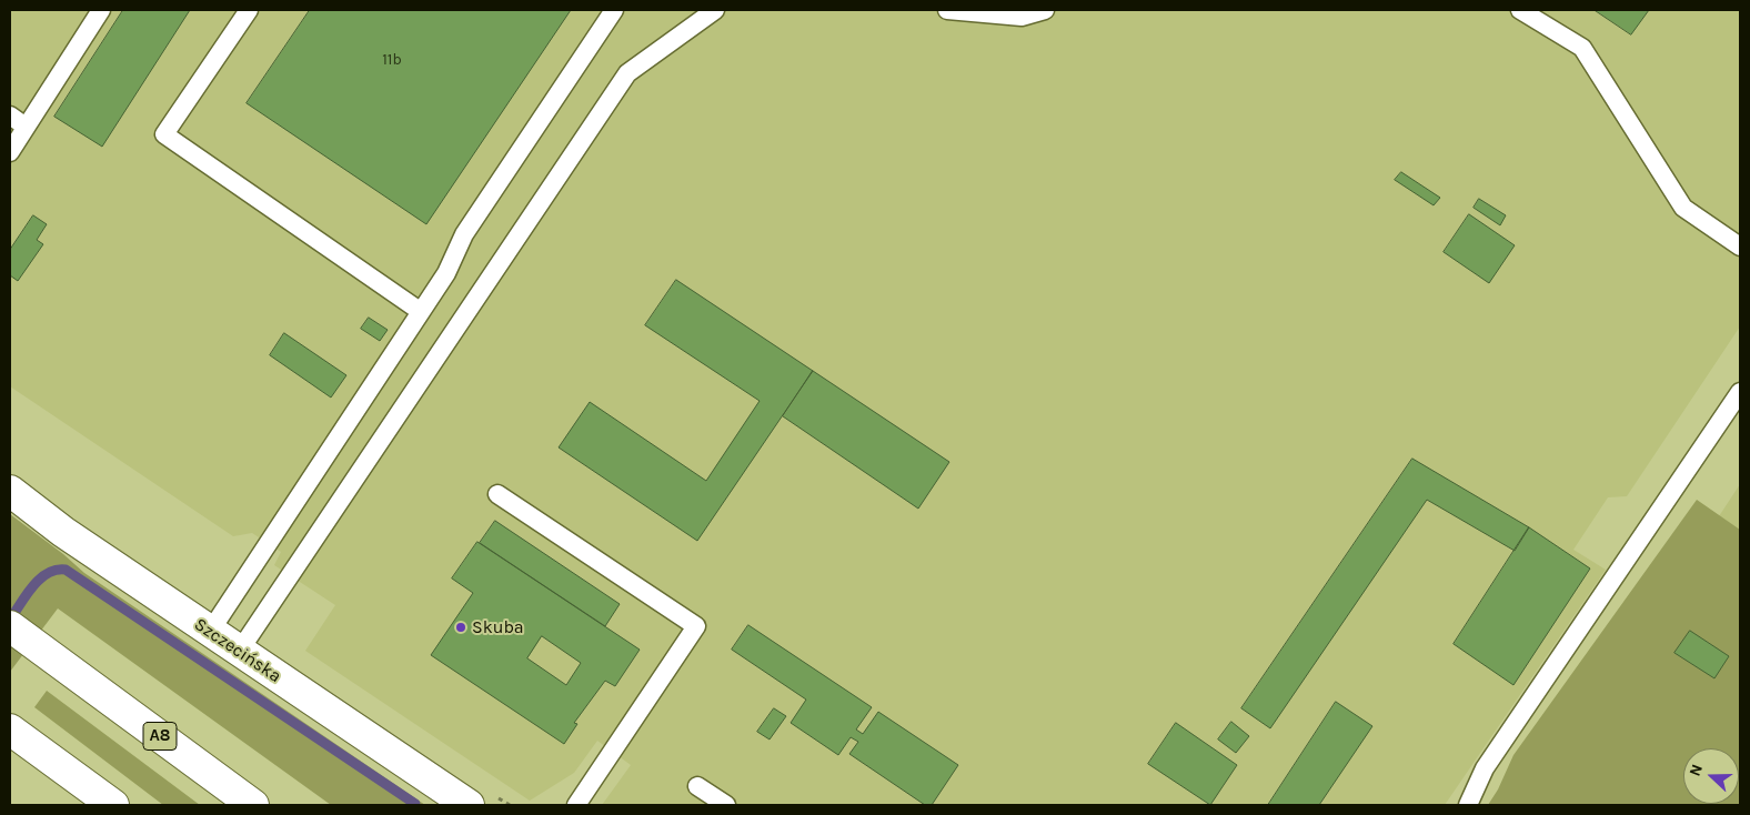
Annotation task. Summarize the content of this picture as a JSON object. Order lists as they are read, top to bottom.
{
  "streets": {
    "main road": ["Szczecińska", "A8"]
  },
  "places": ["Skuba"],
  "house_numbers": ["11b"],
  "north": "left"
}
